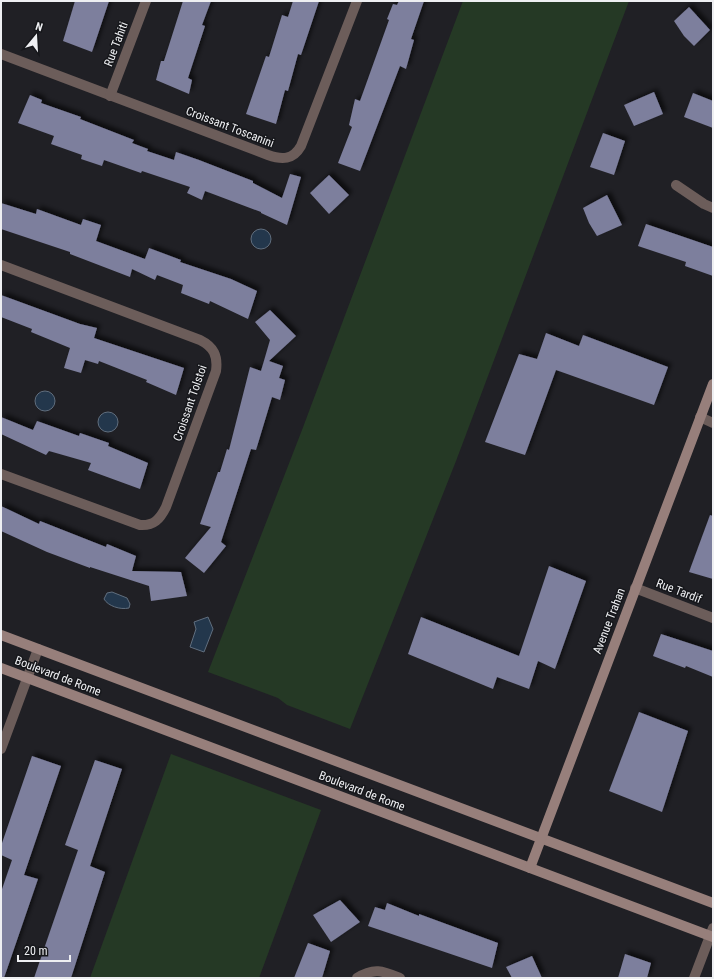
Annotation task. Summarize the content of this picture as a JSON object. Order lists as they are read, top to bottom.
{
  "streets": {
    "main road": ["Avenue Trahan", "Boulevard de Rome"],
    "street": [
      "Rue Tahiti",
      "Croissant Toscanini",
      "Croissant Tolstoi",
      "Rue Tardif"
    ]
  },
  "crossings": [
    ["Rue Tahiti", "Croissant Toscanini"],
    ["Rue Tardif", "Avenue Trahan"],
    ["Avenue Trahan", "Boulevard de Rome"]
  ],
  "scale_bar": "20 m",
  "north": "top"
}
